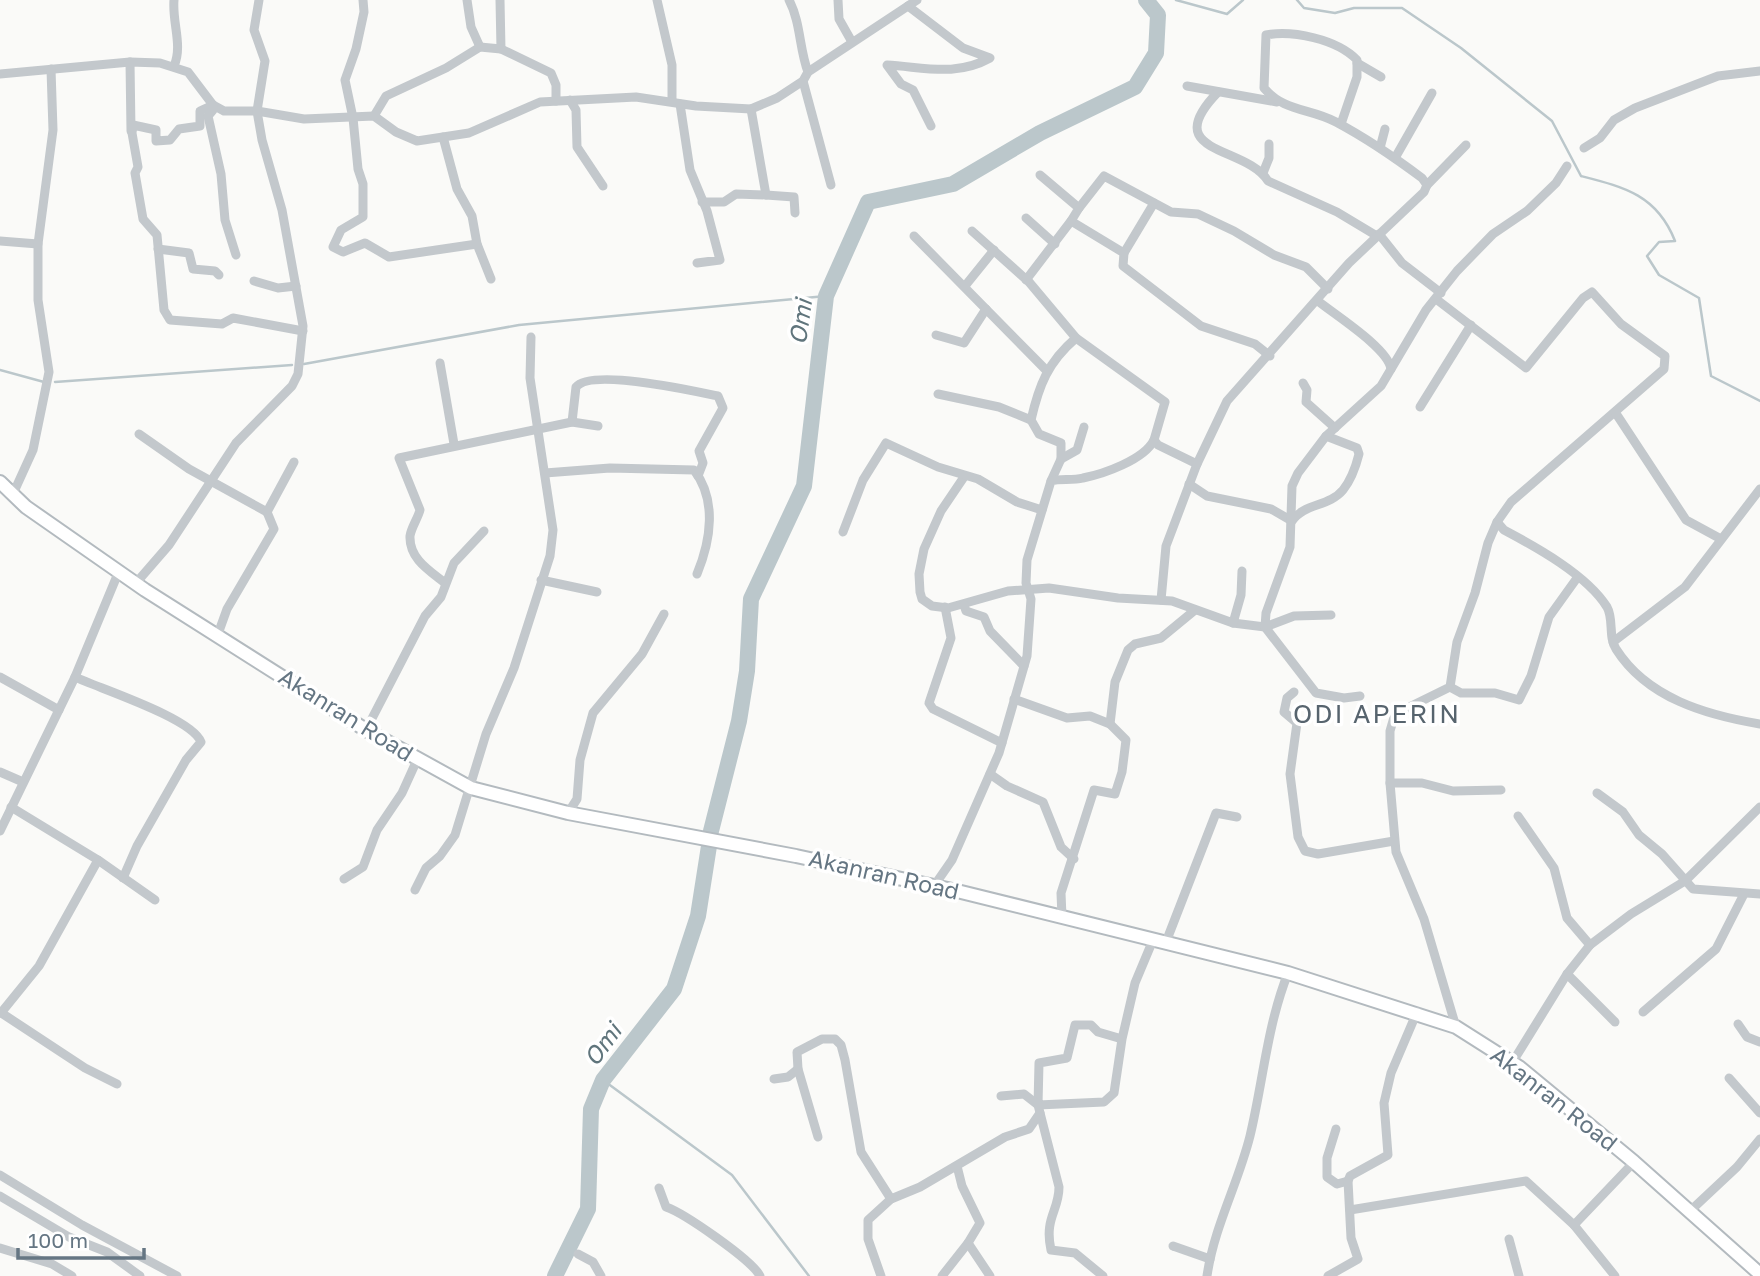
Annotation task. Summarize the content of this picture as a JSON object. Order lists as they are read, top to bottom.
{
  "streets": {
    "main road": ["Akanran Road"]
  },
  "districts": ["ODI APERIN"],
  "water": ["Omi"],
  "scale_bar": "100 m"
}
